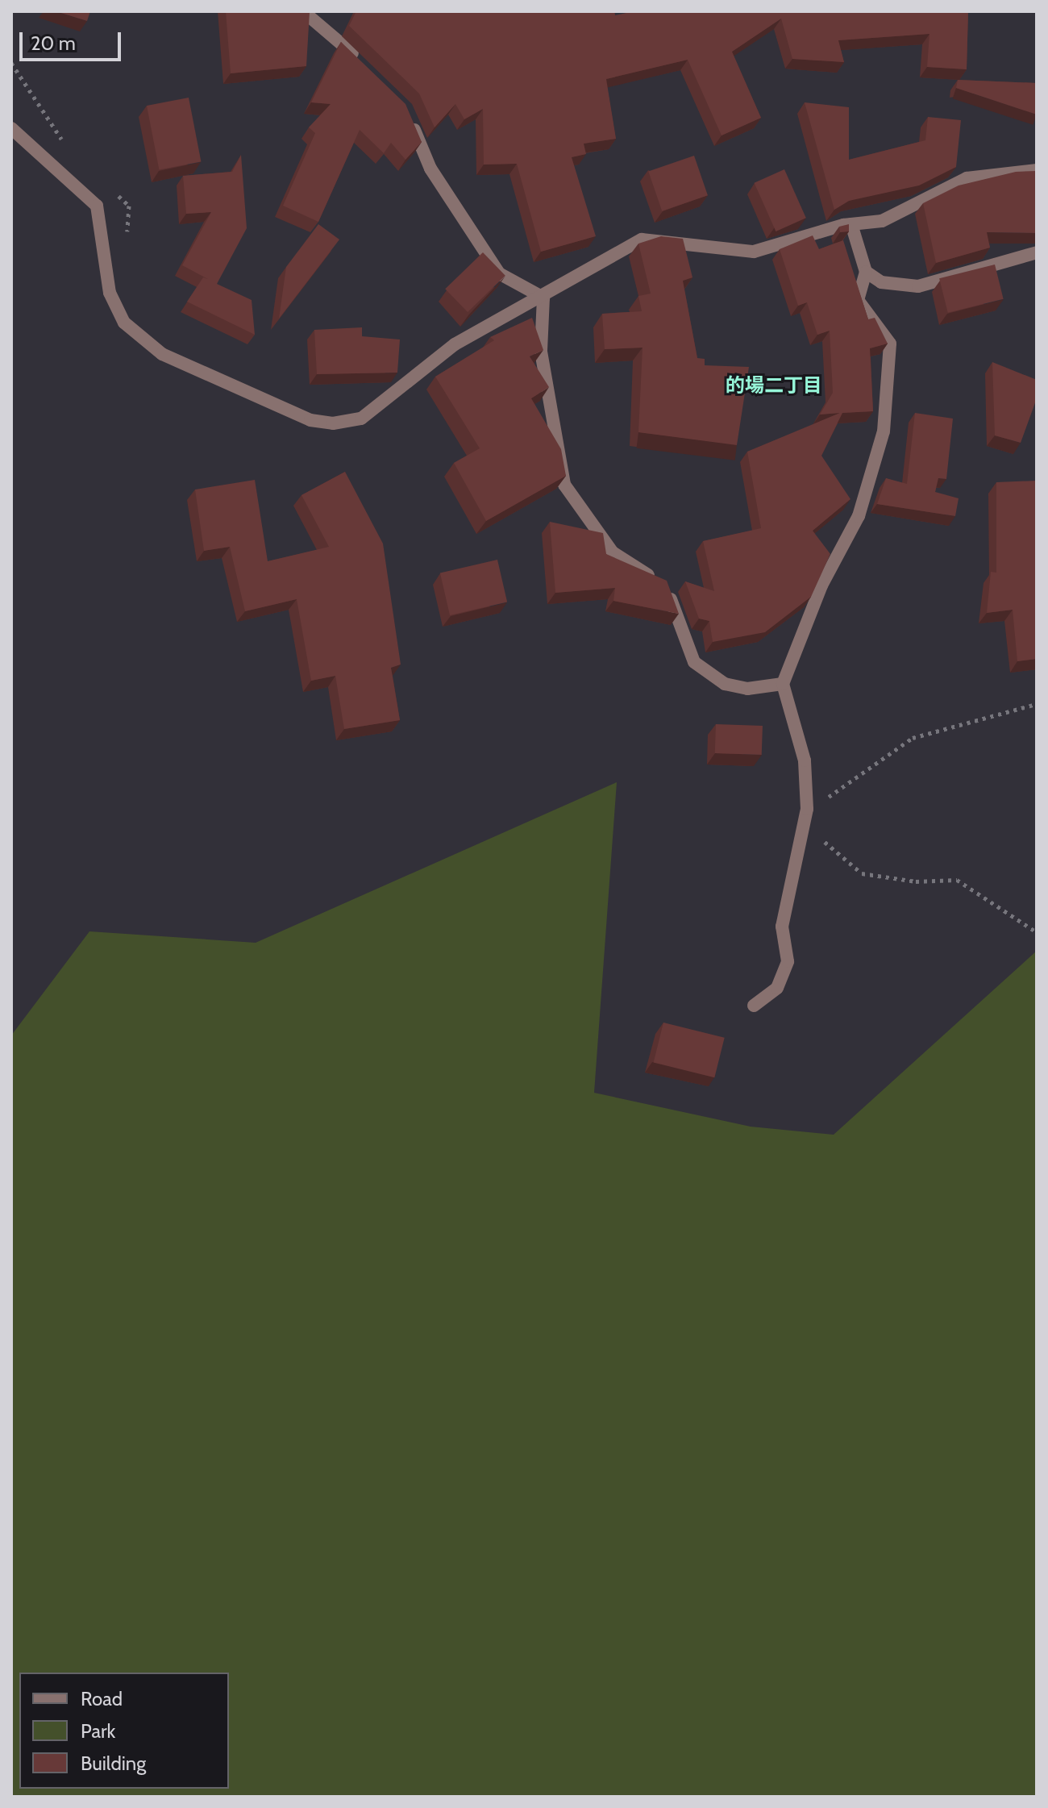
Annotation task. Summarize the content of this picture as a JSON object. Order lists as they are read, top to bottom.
{
  "districts": ["的場二丁目"],
  "legend": ["Road", "Park", "Building"],
  "scale_bar": "20 m"
}
